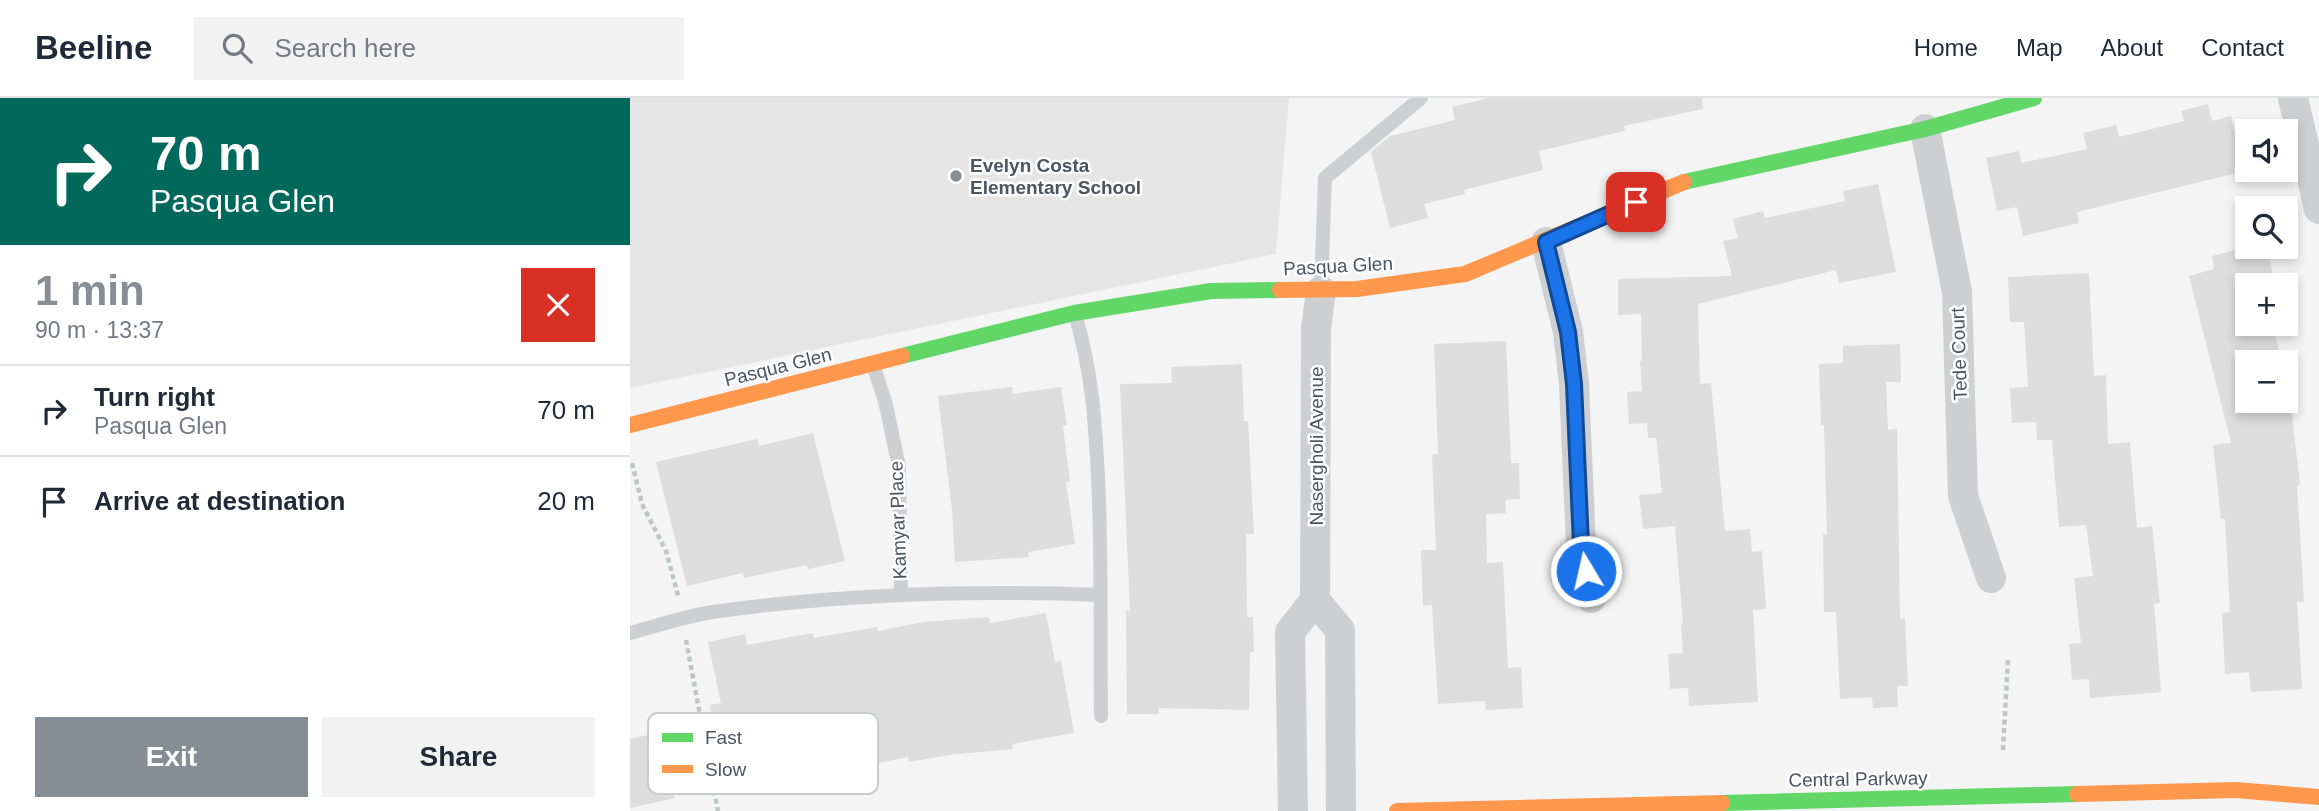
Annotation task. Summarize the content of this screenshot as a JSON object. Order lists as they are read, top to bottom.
{
  "streets": {
    "street": [
      "Pasqua Glen",
      "Tede Court",
      "Nasergholi Avenue",
      "Central Parkway"
    ],
    "lane": ["Kamyar Place"]
  },
  "crossings": [
    ["Pasqua Glen", "Tede Court"],
    ["Pasqua Glen", "Nasergholi Avenue"],
    ["Pasqua Glen", "Kamyar Place"]
  ],
  "places": ["Evelyn Costa Elementary School"],
  "legend": ["Fast", "Slow"],
  "page": {
    "header": "Beeline",
    "search": "Search here",
    "nav": [
      "Home",
      "Map",
      "About",
      "Contact"
    ],
    "turn": ["70 m", "Pasqua Glen"],
    "map_buttons": ["+", "−"],
    "heading": ["1 min", "90 m · 13:37"],
    "list": [
      {
        "name": "Turn right",
        "note": "Pasqua Glen",
        "value": "70 m"
      },
      {
        "name": "Arrive at destination",
        "value": "20 m"
      }
    ],
    "buttons": ["Exit", "Share"]
  }
}
